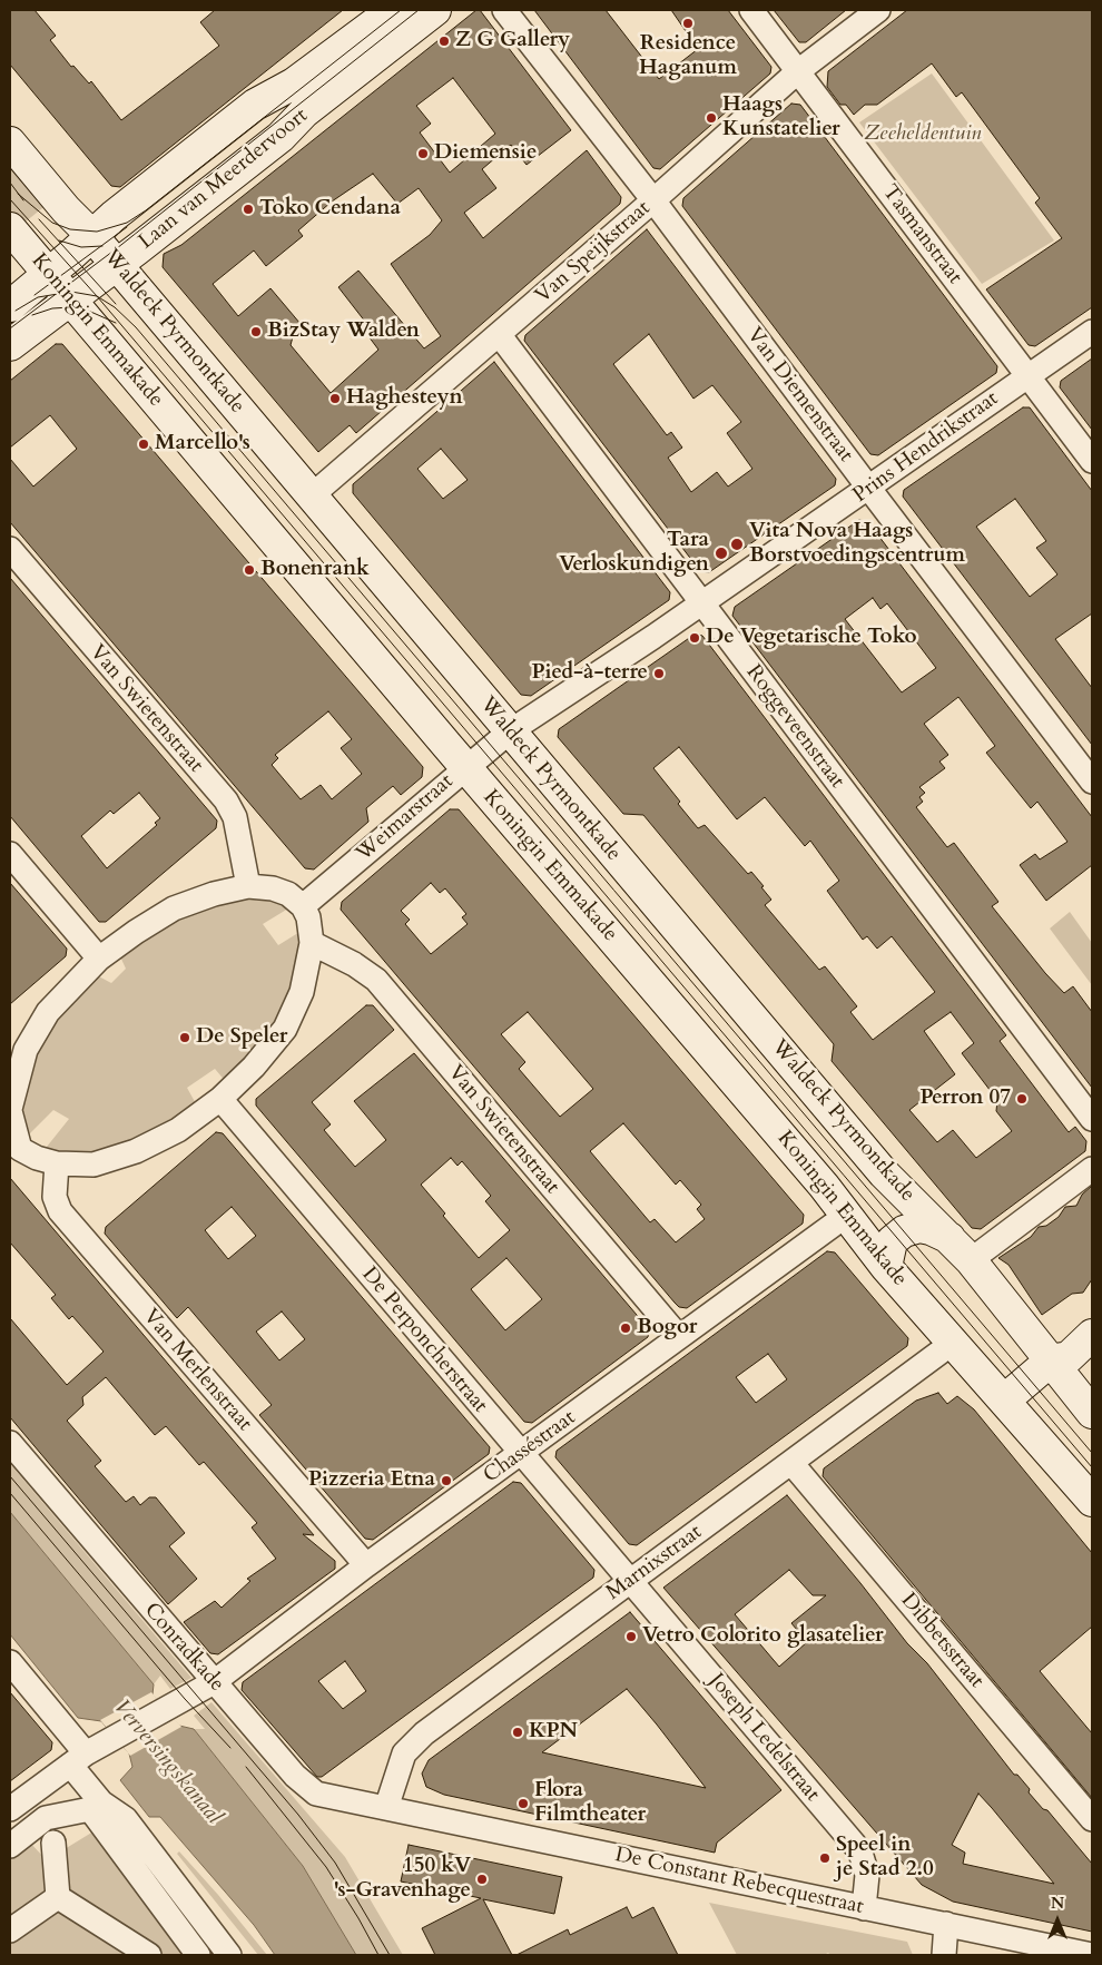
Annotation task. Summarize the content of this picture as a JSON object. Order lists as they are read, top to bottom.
{
  "streets": {
    "main road": ["Laan van Meerdervoort", "Koningin Emmakade", "Waldeck Pyrmontkade"],
    "street": [
      "Tasmanstraat",
      "Van Speijkstraat",
      "Van Diemenstraat",
      "Prins Hendrikstraat",
      "Van Swietenstraat",
      "Roggeveenstraat",
      "Weimarstraat",
      "De Perponcherstraat",
      "Van Merlenstraat",
      "Chasséstraat",
      "Marnixstraat",
      "Dibbetsstraat",
      "Conradkade",
      "Joseph Ledelstraat",
      "De Constant Rebecquestraat"
    ]
  },
  "crossings": [
    ["Laan van Meerdervoort", "Koningin Emmakade"],
    ["Laan van Meerdervoort", "Waldeck Pyrmontkade"],
    ["Tasmanstraat", "Van Speijkstraat"],
    ["Tasmanstraat", "Prins Hendrikstraat"],
    ["Van Speijkstraat", "Waldeck Pyrmontkade"],
    ["Van Speijkstraat", "Van Diemenstraat"],
    ["Van Speijkstraat", "Roggeveenstraat"],
    ["Koningin Emmakade", "Weimarstraat"],
    ["Koningin Emmakade", "Chasséstraat"],
    ["Koningin Emmakade", "Marnixstraat"],
    ["Waldeck Pyrmontkade", "Prins Hendrikstraat"],
    ["Waldeck Pyrmontkade", "Weimarstraat"],
    ["Van Diemenstraat", "Prins Hendrikstraat"],
    ["Prins Hendrikstraat", "Roggeveenstraat"],
    ["Prins Hendrikstraat", "Weimarstraat"],
    ["Van Swietenstraat", "Chasséstraat"],
    ["De Perponcherstraat", "Chasséstraat"],
    ["De Perponcherstraat", "Marnixstraat"],
    ["De Perponcherstraat", "Joseph Ledelstraat"],
    ["Van Merlenstraat", "Chasséstraat"],
    ["Chasséstraat", "Conradkade"],
    ["Marnixstraat", "Dibbetsstraat"],
    ["Marnixstraat", "Conradkade"],
    ["Marnixstraat", "Joseph Ledelstraat"],
    ["Marnixstraat", "De Constant Rebecquestraat"],
    ["Conradkade", "De Constant Rebecquestraat"],
    ["Joseph Ledelstraat", "De Constant Rebecquestraat"]
  ],
  "water": ["Verversingskanaal"],
  "parks": ["Zeeheldentuin"],
  "places": [
    "Residence Haganum",
    "Z G Gallery",
    "Haags Kunstatelier",
    "Diemensie",
    "Toko Cendana",
    "BizStay Walden",
    "Haghesteyn",
    "Marcello's",
    "Vita Nova Haags Borstvoedingscentrum",
    "Tara Verloskundigen",
    "Bonenrank",
    "De Vegetarische Toko",
    "Pied-à-terre",
    "De Speler",
    "Perron 07",
    "Bogor",
    "Pizzeria Etna",
    "Vetro Colorito glasatelier",
    "KPN",
    "Flora Filmtheater",
    "Speel in je Stad 2.0",
    "150 kV 's-Gravenhage"
  ],
  "north": "top"
}
